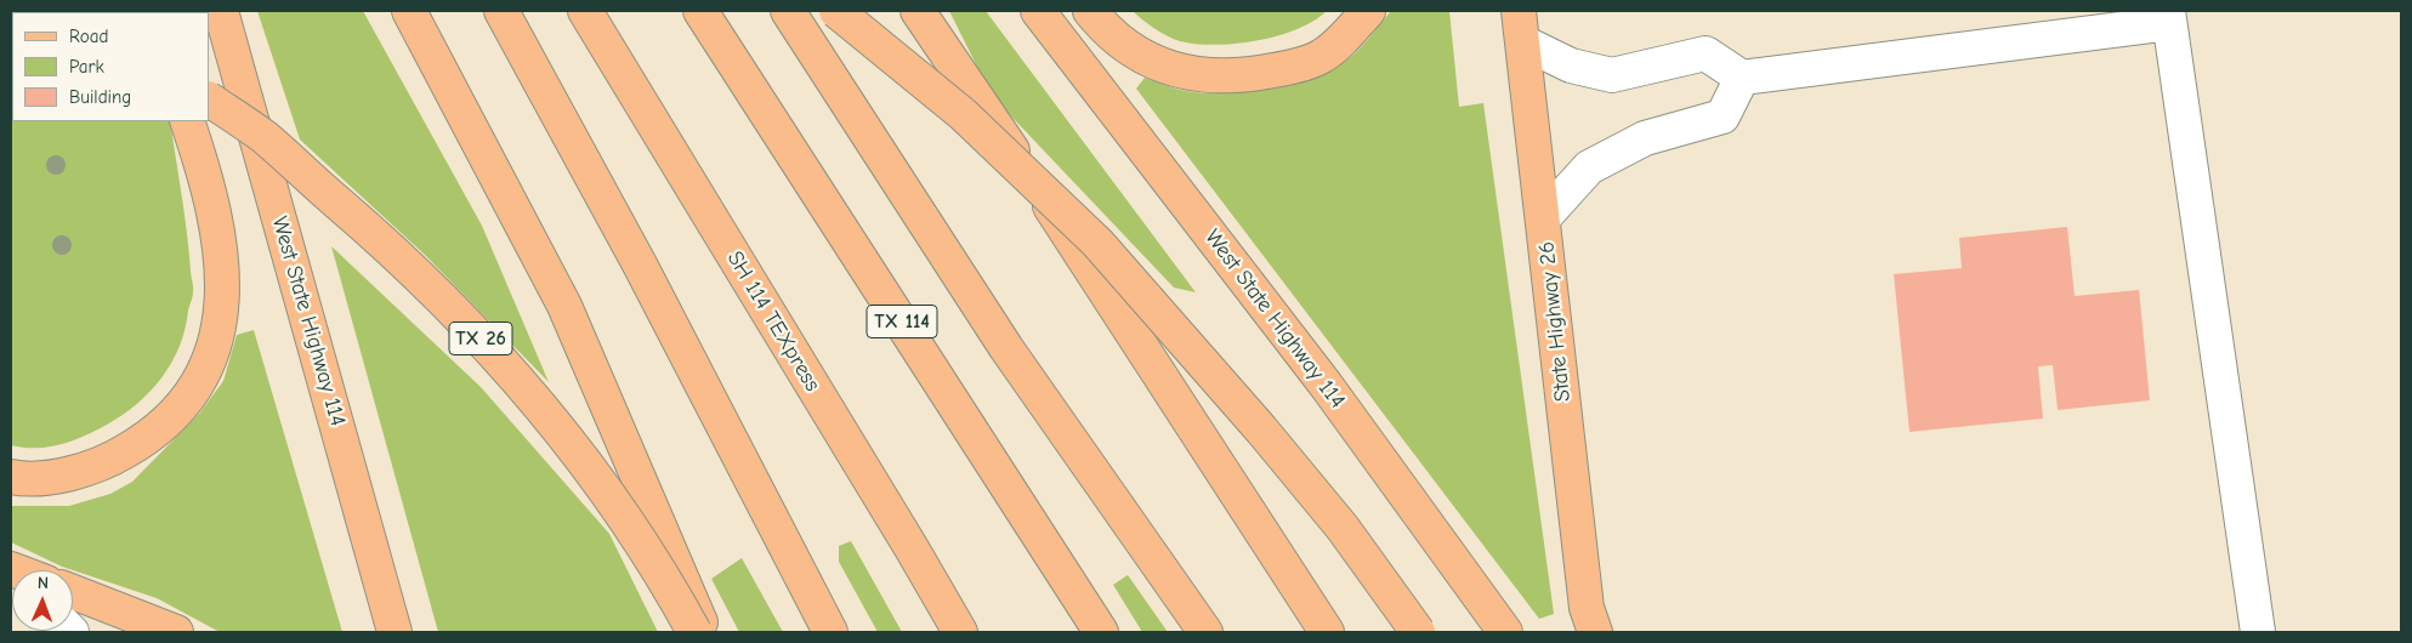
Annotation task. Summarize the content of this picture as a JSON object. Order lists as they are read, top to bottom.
{
  "streets": {
    "main road": [
      "West State Highway 114",
      "SH 114 TEXpress",
      "TX 114",
      "State Highway 26",
      "TX 26"
    ]
  },
  "legend": ["Road", "Park", "Building"],
  "north": "top"
}
